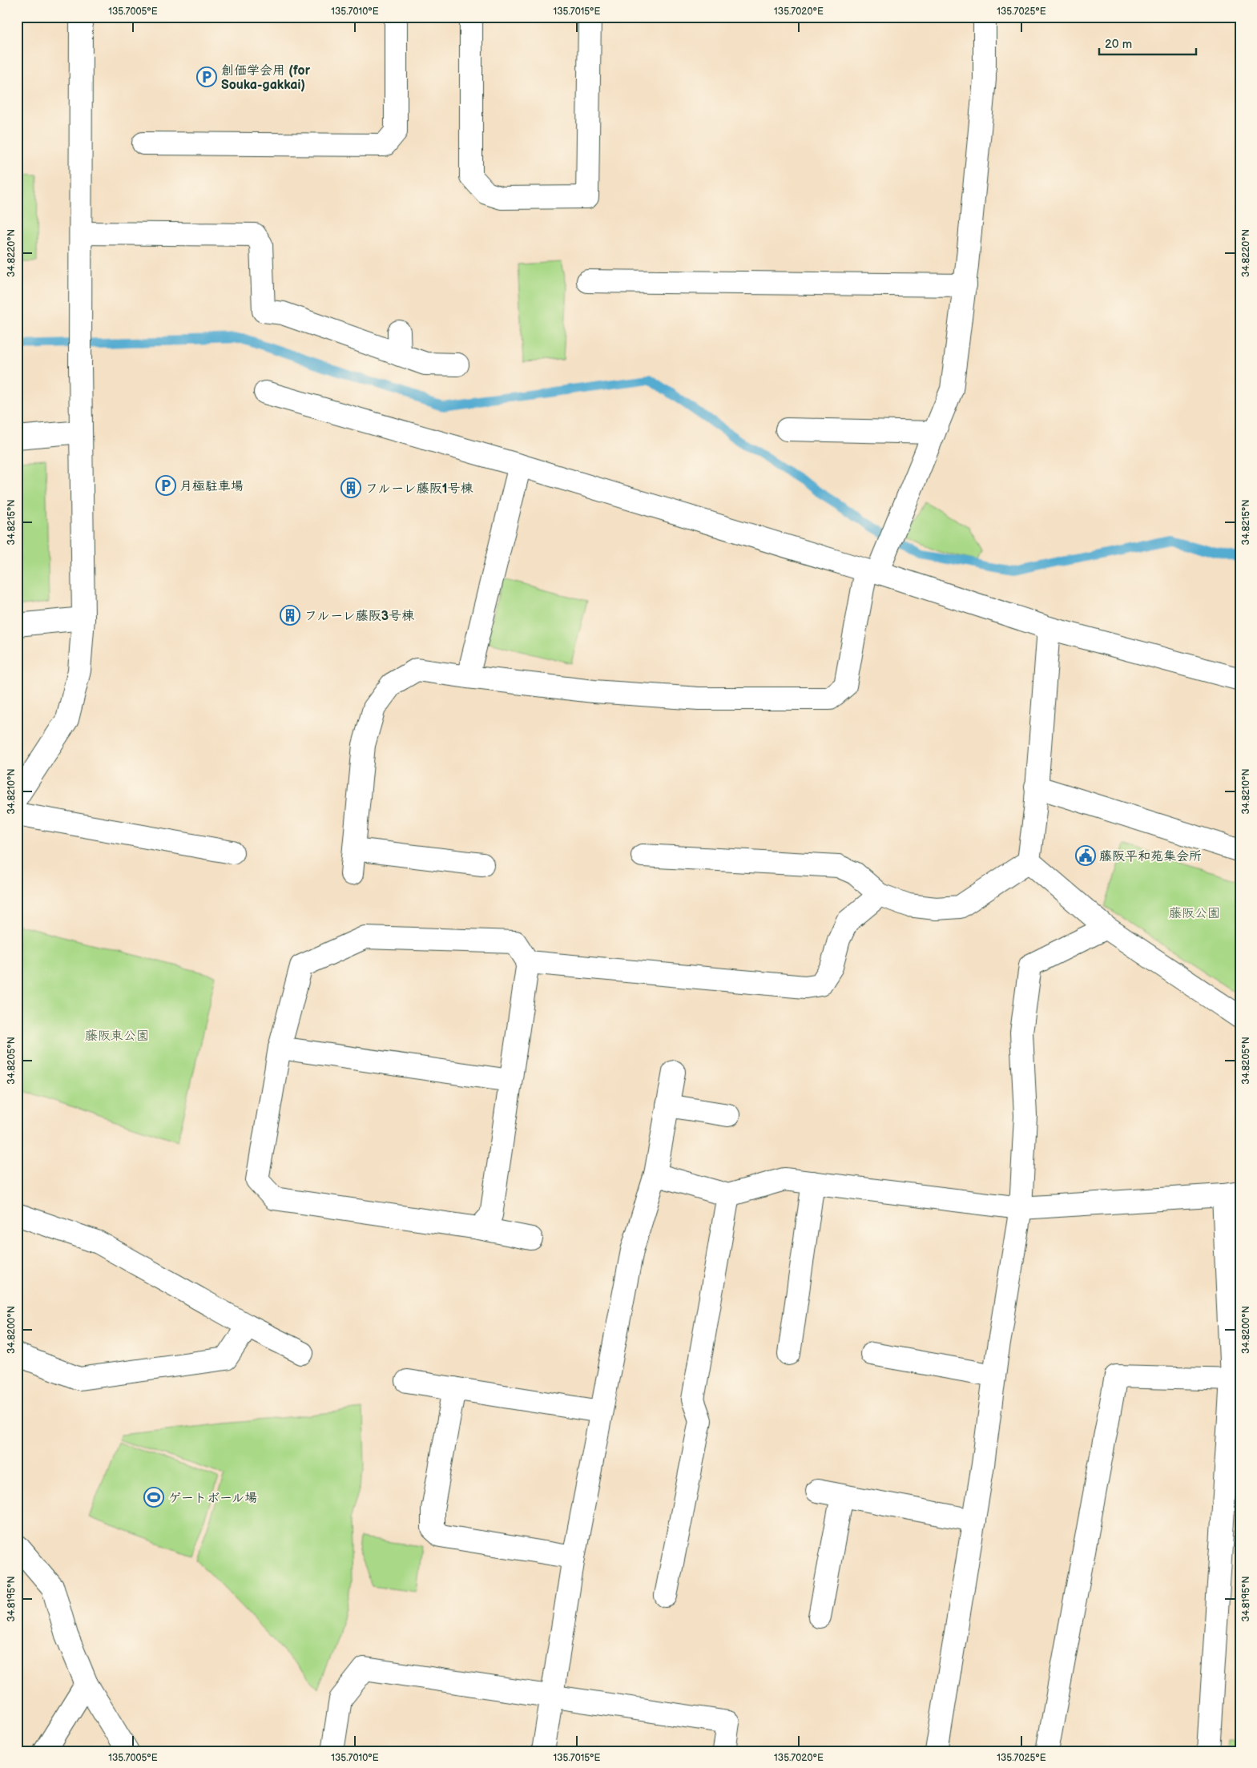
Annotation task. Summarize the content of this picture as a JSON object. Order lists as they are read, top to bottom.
{
  "parks": ["藤阪公園", "藤阪東公園"],
  "places": {
    "parking": ["創価学会用 (for Souka-gakkai)", "月極駐車場"],
    "building": ["フルーレ藤阪1号棟", "フルーレ藤阪3号棟"],
    "public building": ["藤阪平和苑集会所"],
    "sports": ["ゲートボール場"]
  },
  "scale_bar": "20 m",
  "coordinates": [
    "135.7005°E",
    "135.7010°E",
    "135.7015°E",
    "135.7020°E",
    "135.7025°E",
    "34.8220°N",
    "34.8215°N",
    "34.8210°N",
    "34.8205°N",
    "34.8200°N",
    "34.8195°N"
  ]
}
